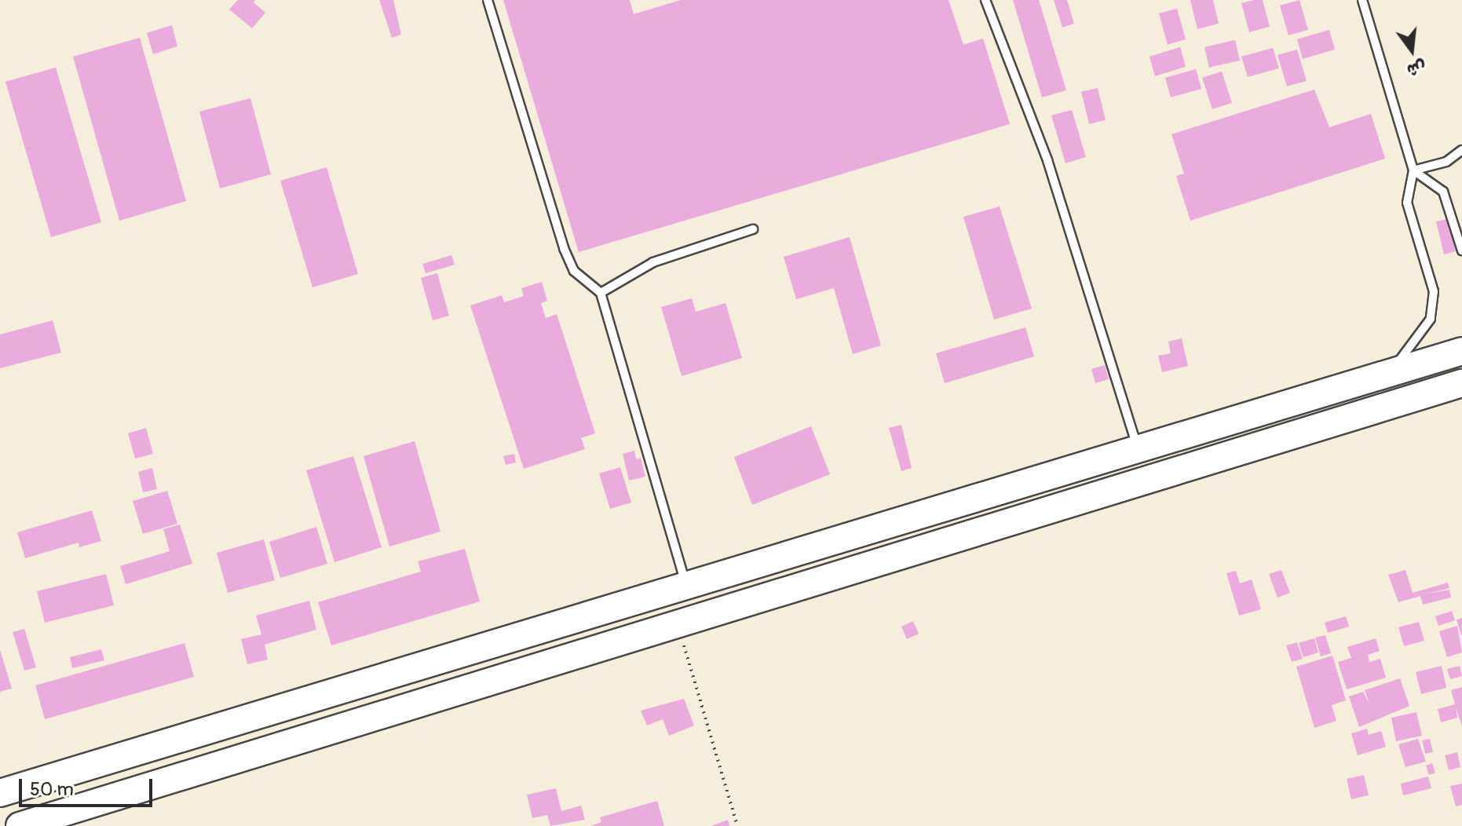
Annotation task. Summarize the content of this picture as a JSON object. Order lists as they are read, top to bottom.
{
  "scale_bar": "50 m",
  "north": "bottom"
}
